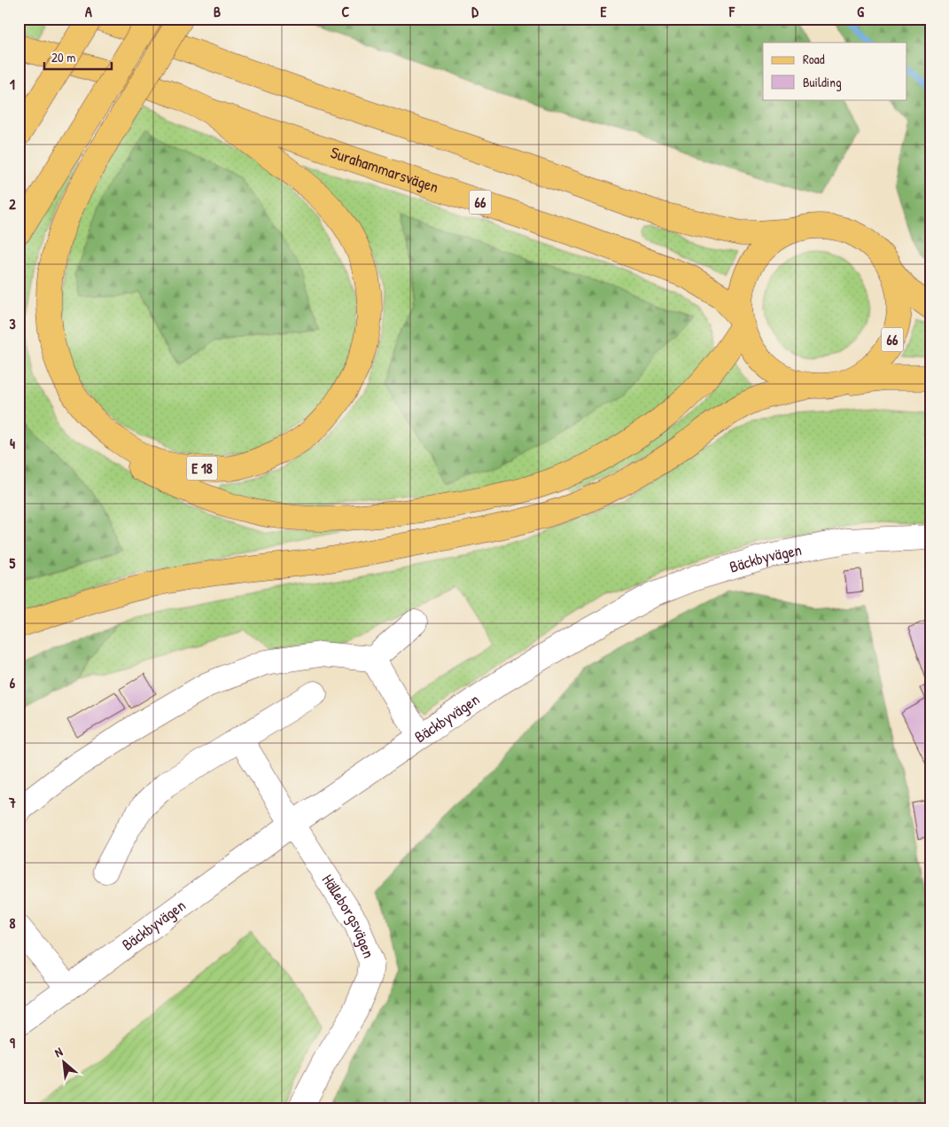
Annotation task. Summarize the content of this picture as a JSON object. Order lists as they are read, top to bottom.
{
  "streets": {
    "main road": ["Surahammarsvägen", "66", "E 18"],
    "street": ["Bäckbyvägen", "Hälleborgsvägen"]
  },
  "crossings": [
    ["Surahammarsvägen", "66"],
    ["Surahammarsvägen", "E 18"],
    ["66", "E 18"],
    ["Bäckbyvägen", "Hälleborgsvägen"]
  ],
  "legend": ["Road", "Building"],
  "scale_bar": "20 m",
  "north": "top left",
  "grid": {
    "columns": [
      "A",
      "B",
      "C",
      "D",
      "E",
      "F",
      "G"
    ],
    "rows": [
      "1",
      "2",
      "3",
      "4",
      "5",
      "6",
      "7",
      "8",
      "9"
    ]
  }
}
